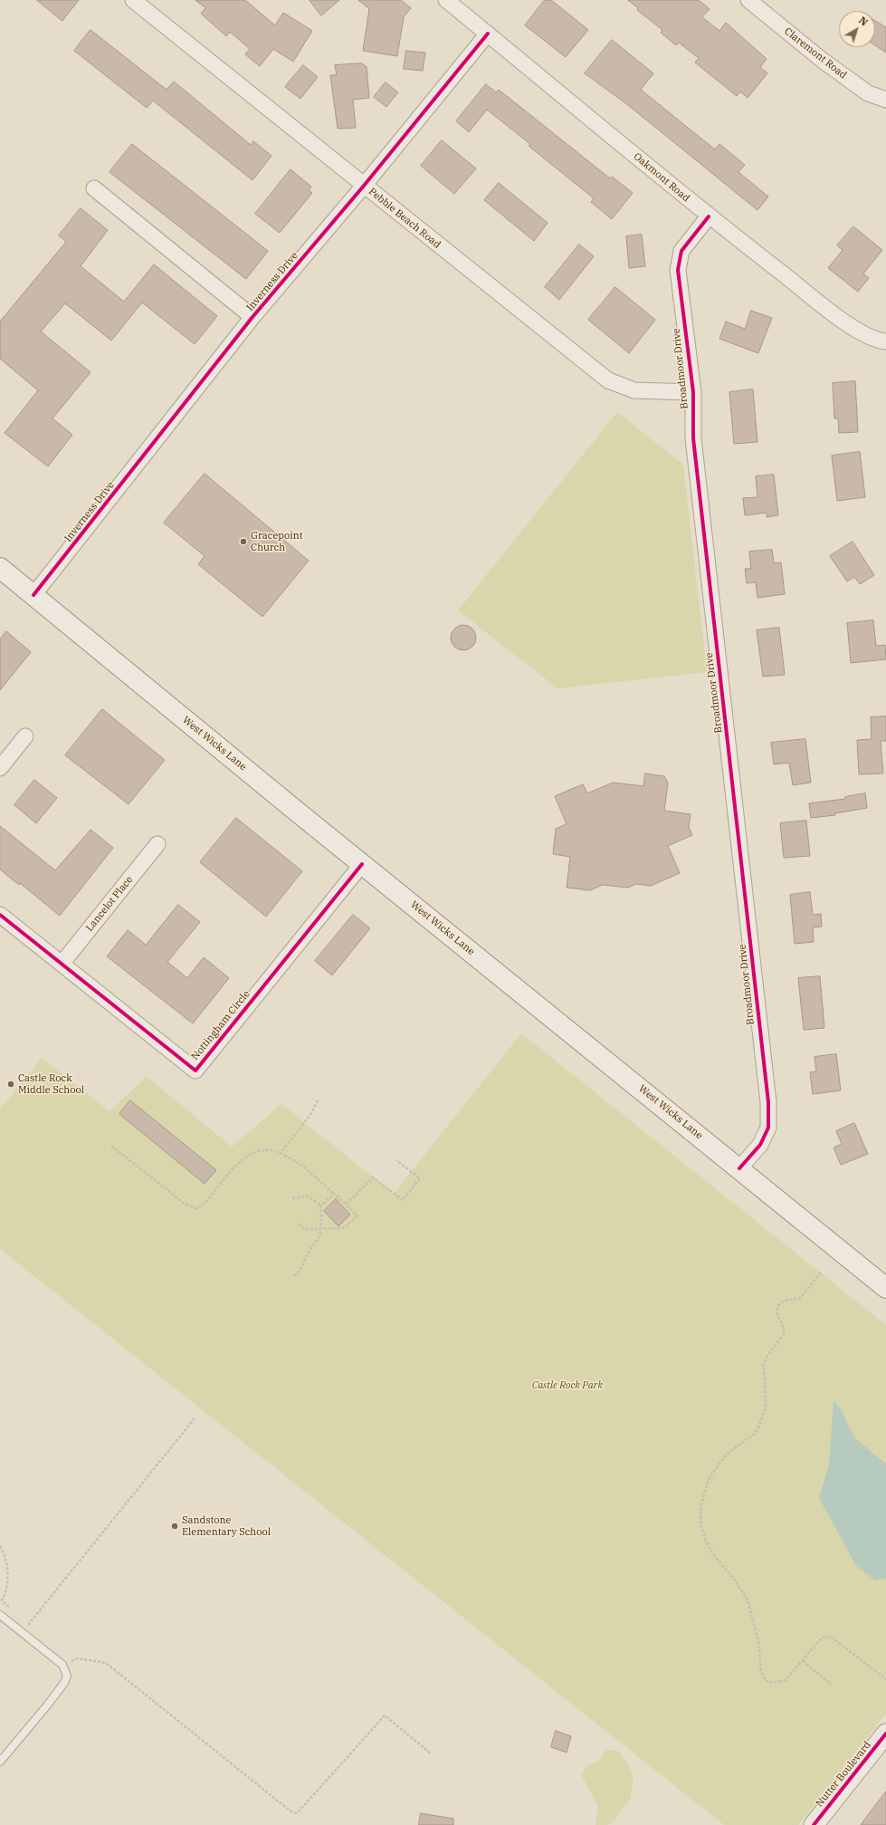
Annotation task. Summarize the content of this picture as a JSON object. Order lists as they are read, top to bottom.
{
  "streets": {
    "main road": ["West Wicks Lane"],
    "street": [
      "Claremont Road",
      "Oakmont Road",
      "Pebble Beach Road",
      "Inverness Drive",
      "Broadmoor Drive",
      "Lancelot Place",
      "Nottingham Circle",
      "Nutter Boulevard"
    ]
  },
  "crossings": [
    ["Oakmont Road", "Inverness Drive"],
    ["Oakmont Road", "Broadmoor Drive"],
    ["Pebble Beach Road", "Inverness Drive"],
    ["Pebble Beach Road", "Broadmoor Drive"],
    ["Inverness Drive", "West Wicks Lane"],
    ["Broadmoor Drive", "West Wicks Lane"],
    ["West Wicks Lane", "Nottingham Circle"],
    ["Lancelot Place", "Nottingham Circle"]
  ],
  "parks": ["Castle Rock Park"],
  "places": ["Gracepoint Church", "Castle Rock Middle School", "Sandstone Elementary School"],
  "north": "top right"
}
